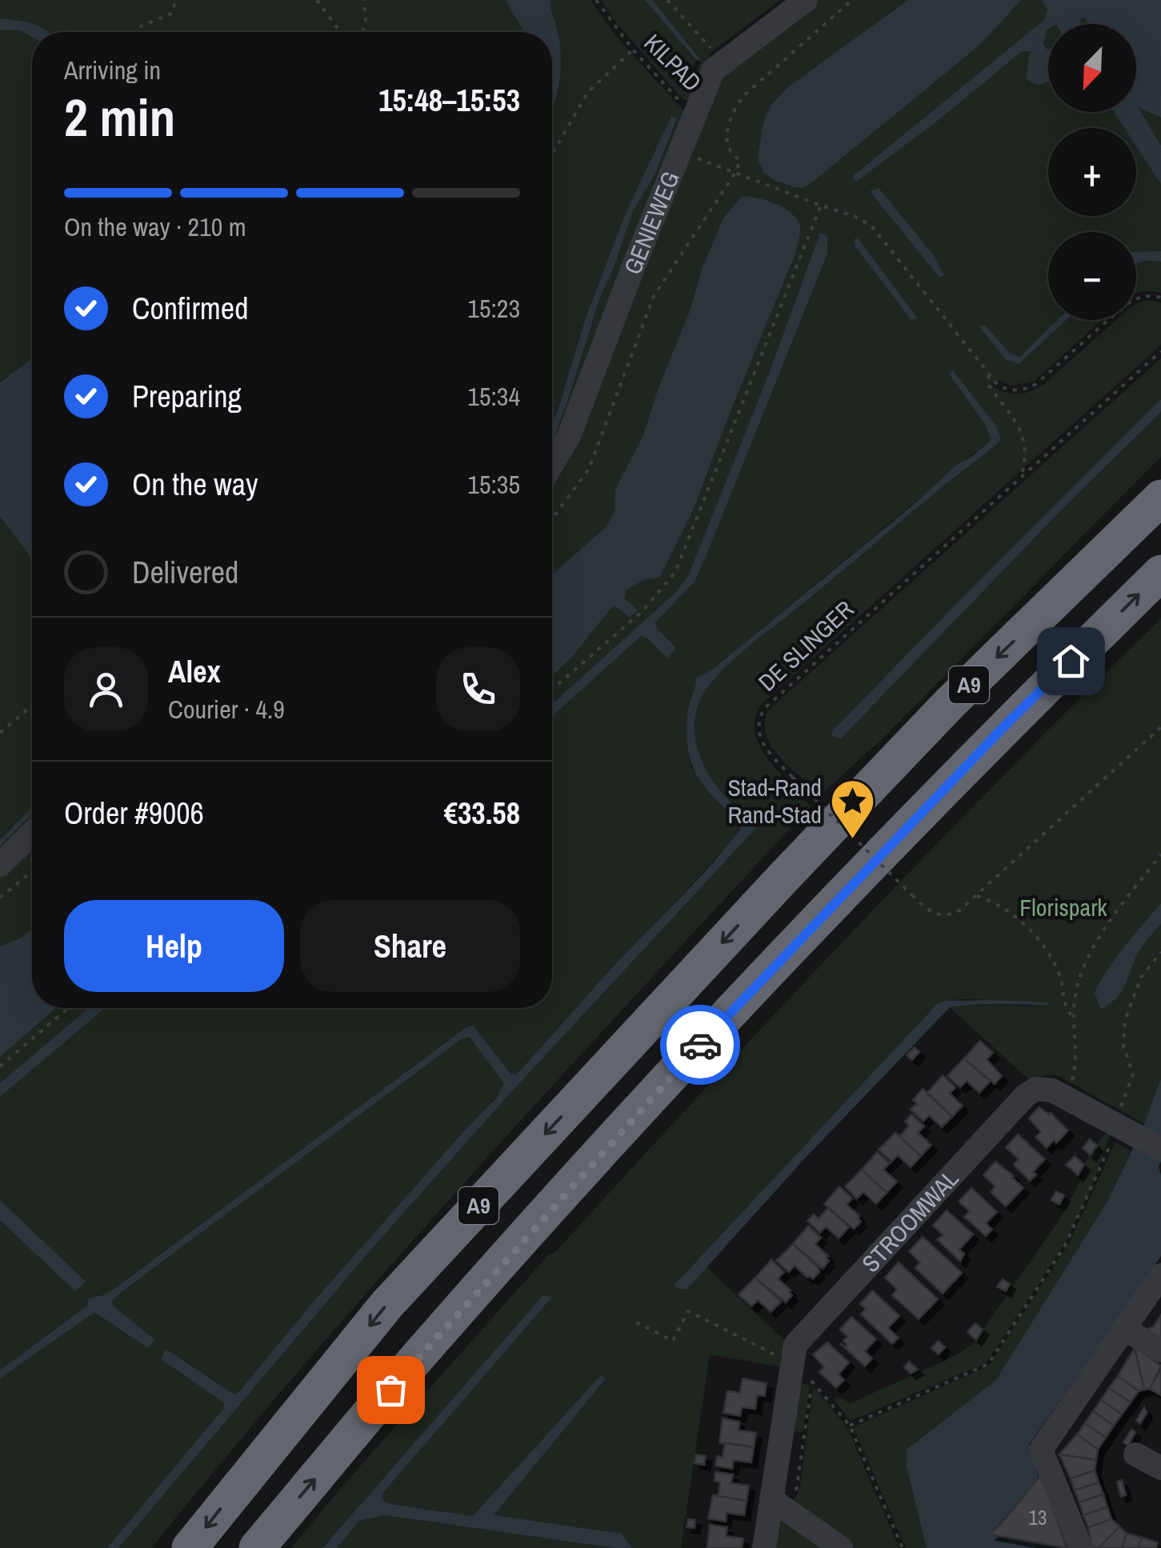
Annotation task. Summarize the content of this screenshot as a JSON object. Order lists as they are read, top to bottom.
{
  "streets": {
    "highway": ["A9"],
    "street": ["GENIEWEG", "STROOMWAL"],
    "path": ["KILPAD", "DE SLINGER"]
  },
  "crossings": [
    ["KILPAD", "GENIEWEG"]
  ],
  "parks": ["Florispark"],
  "places": {
    "place": ["Stad-Rand Rand-Stad"]
  },
  "house_numbers": ["13"],
  "north": "bottom left",
  "page": {
    "map_buttons": ["+", "−"],
    "heading": ["2 min", "Arriving in", "15:48–15:53"],
    "panel": [
      "Alex",
      "Courier · 4.9",
      "Order #9006",
      "€33.58"
    ],
    "bar": "On the way · 210 m",
    "list": [
      ["Confirmed", "15:23"],
      ["Preparing", "15:34"],
      ["On the way", "15:35"],
      "Delivered"
    ],
    "buttons": ["Help", "Share"]
  }
}
